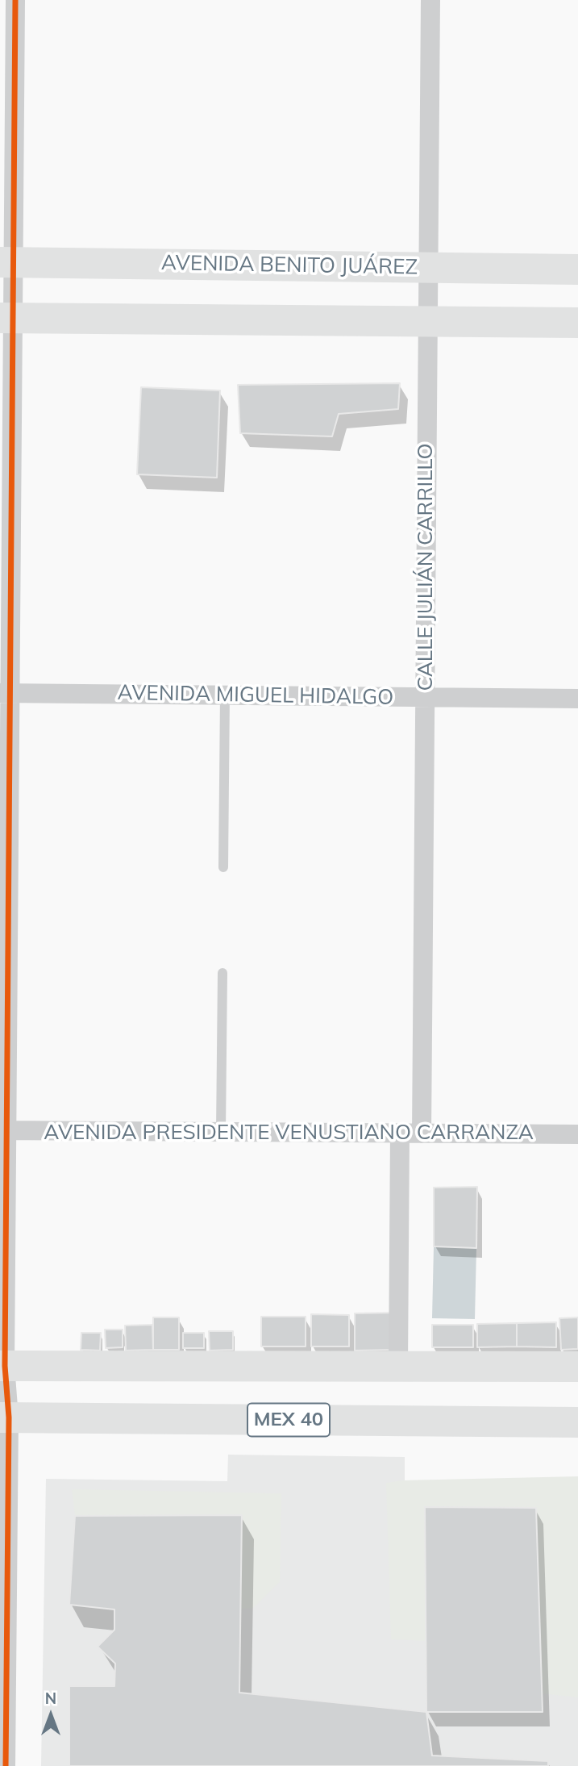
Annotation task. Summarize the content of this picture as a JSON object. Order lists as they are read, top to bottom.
{
  "streets": {
    "main road": ["AVENIDA BENITO JUÁREZ", "MEX 40"],
    "street": ["CALLE JULIÁN CARRILLO", "AVENIDA MIGUEL HIDALGO", "AVENIDA PRESIDENTE VENUSTIANO CARRANZA"]
  },
  "crossings": [
    ["AVENIDA BENITO JUÁREZ", "CALLE JULIÁN CARRILLO"],
    ["CALLE JULIÁN CARRILLO", "AVENIDA MIGUEL HIDALGO"],
    ["CALLE JULIÁN CARRILLO", "AVENIDA PRESIDENTE VENUSTIANO CARRANZA"]
  ],
  "north": "top"
}
